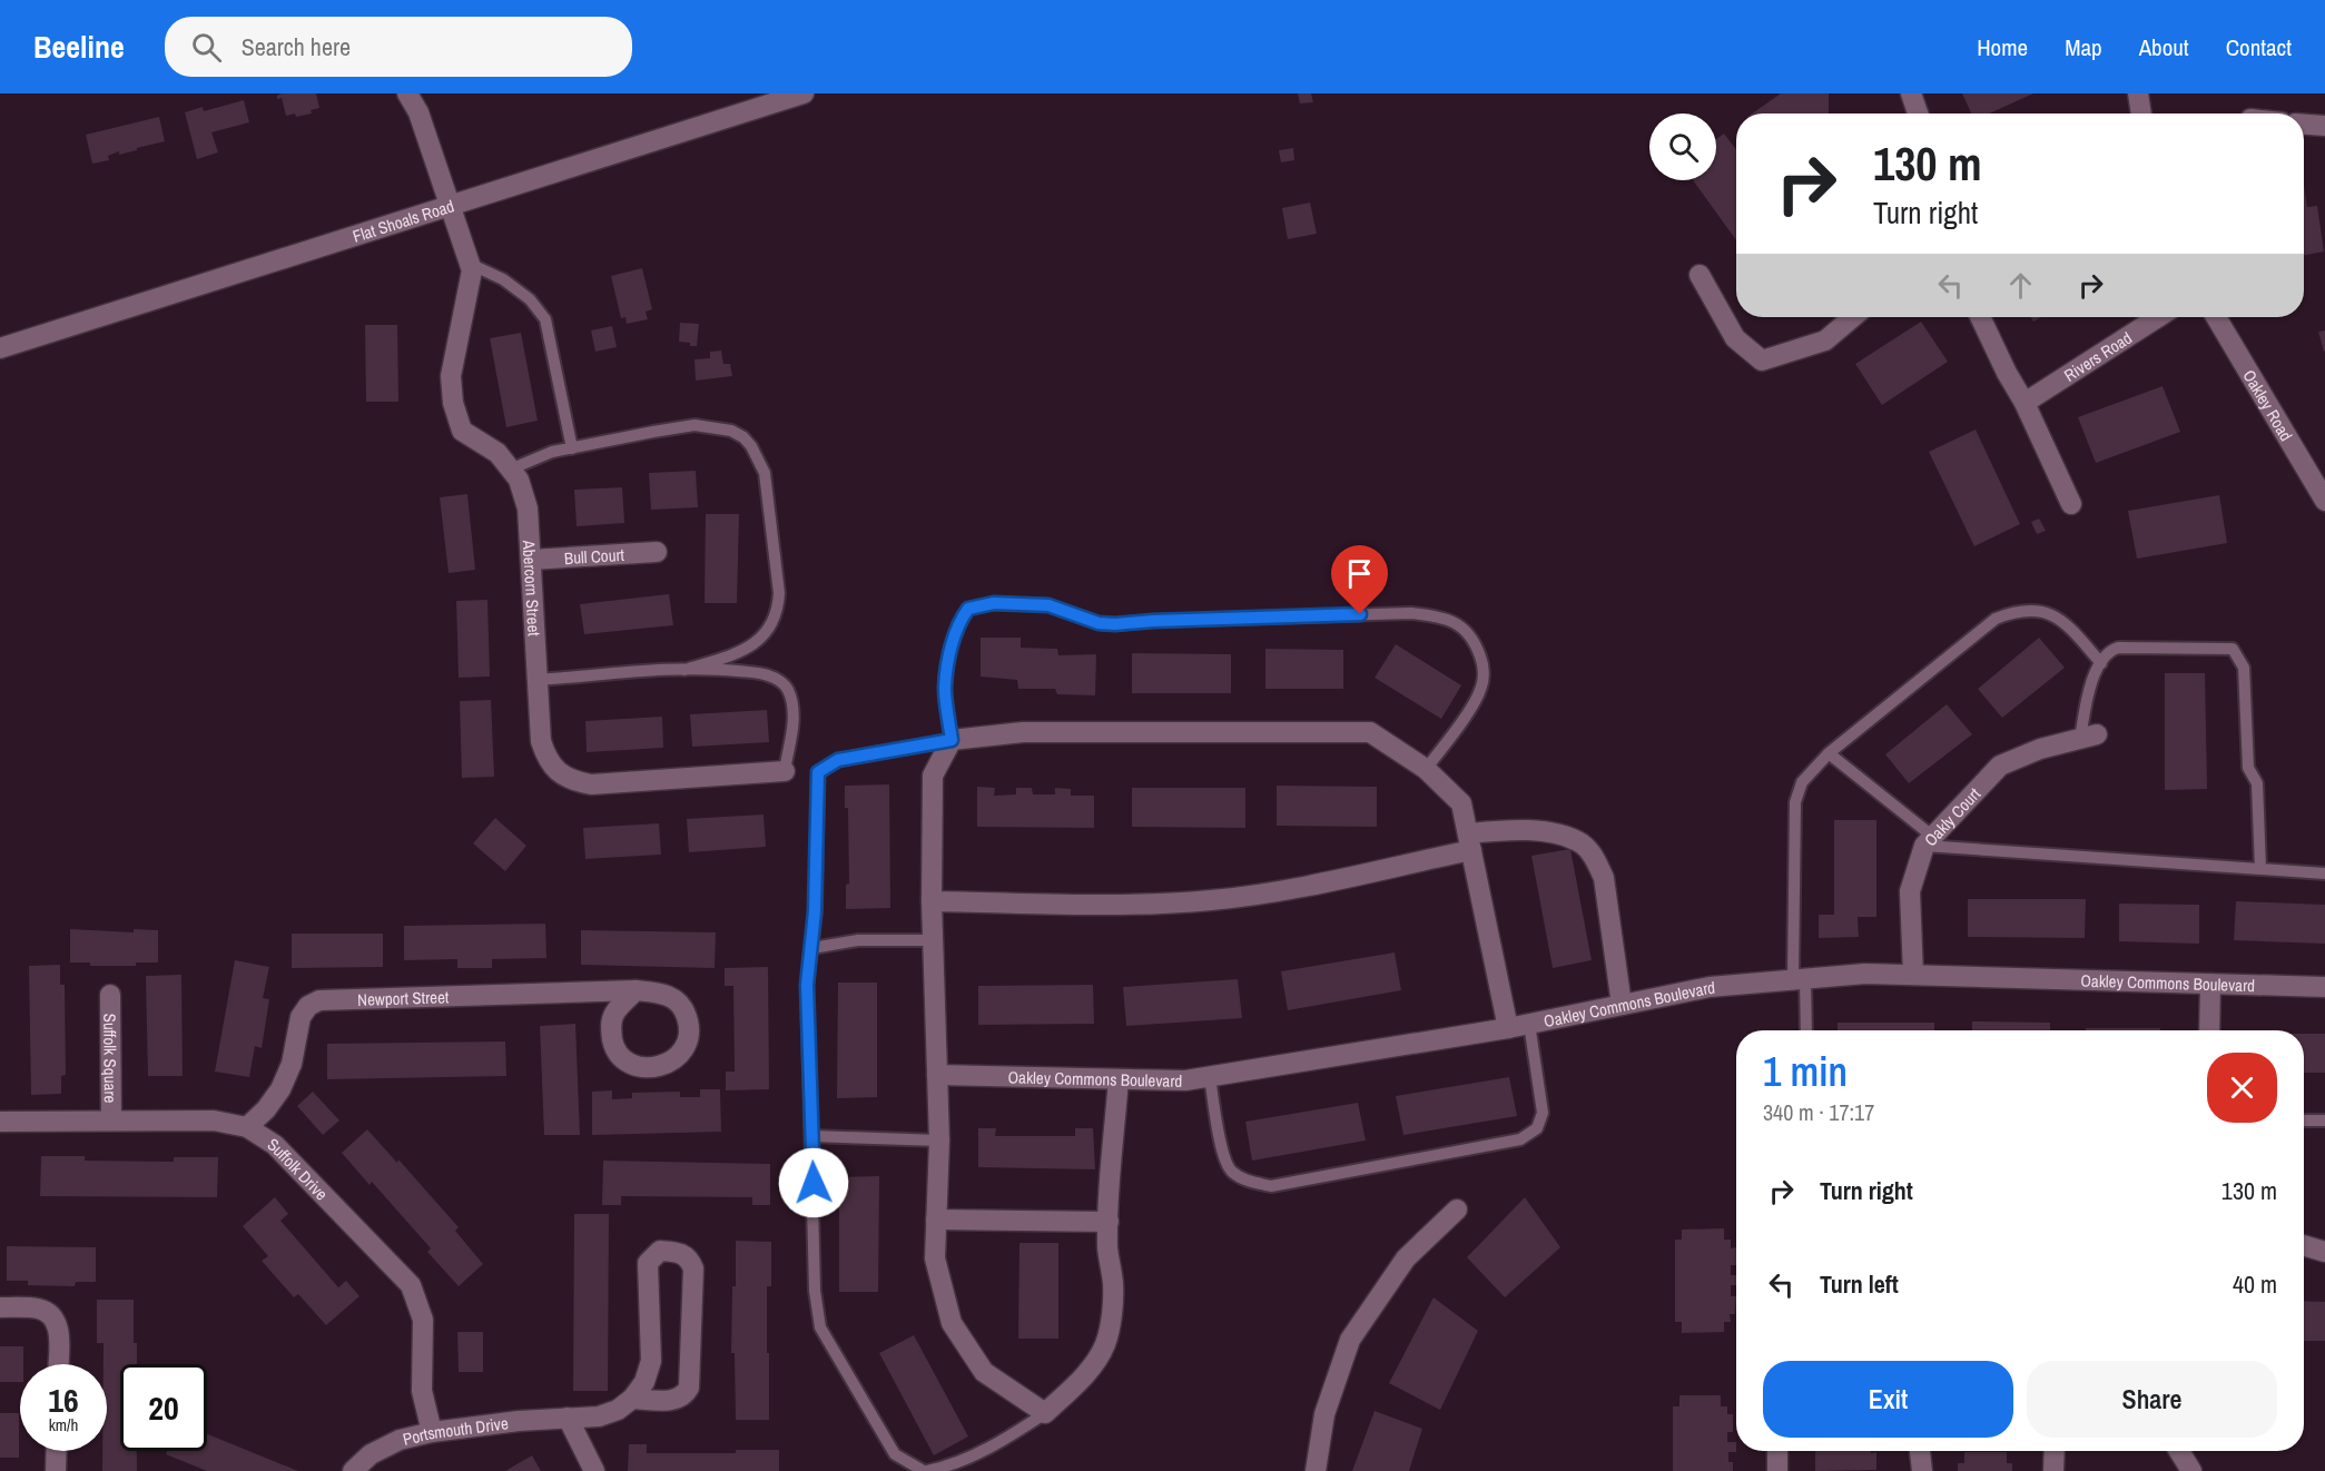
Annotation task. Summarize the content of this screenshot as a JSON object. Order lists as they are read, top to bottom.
{
  "streets": {
    "street": [
      "Flat Shoals Road",
      "Rivers Road",
      "Oakley Road",
      "Bull Court",
      "Abercorn Street",
      "Oakly Court",
      "Oakley Commons Boulevard",
      "Newport Street",
      "Suffolk Square",
      "Suffolk Drive",
      "Portsmouth Drive"
    ]
  },
  "crossings": [
    ["Flat Shoals Road", "Abercorn Street"],
    ["Bull Court", "Abercorn Street"],
    ["Oakly Court", "Oakley Commons Boulevard"],
    ["Newport Street", "Suffolk Drive"],
    ["Suffolk Square", "Suffolk Drive"],
    ["Suffolk Drive", "Portsmouth Drive"]
  ],
  "page": {
    "header": "Beeline",
    "search": "Search here",
    "nav": [
      "Home",
      "Map",
      "About",
      "Contact"
    ],
    "turn": ["130 m", "Turn right"],
    "heading": ["1 min", "340 m · 17:17"],
    "list": [
      {
        "name": "Turn right",
        "value": "130 m"
      },
      {
        "name": "Turn left",
        "value": "40 m"
      }
    ],
    "buttons": ["Exit", "Share"],
    "speed": "16 km/h",
    "limit": "20"
  }
}
